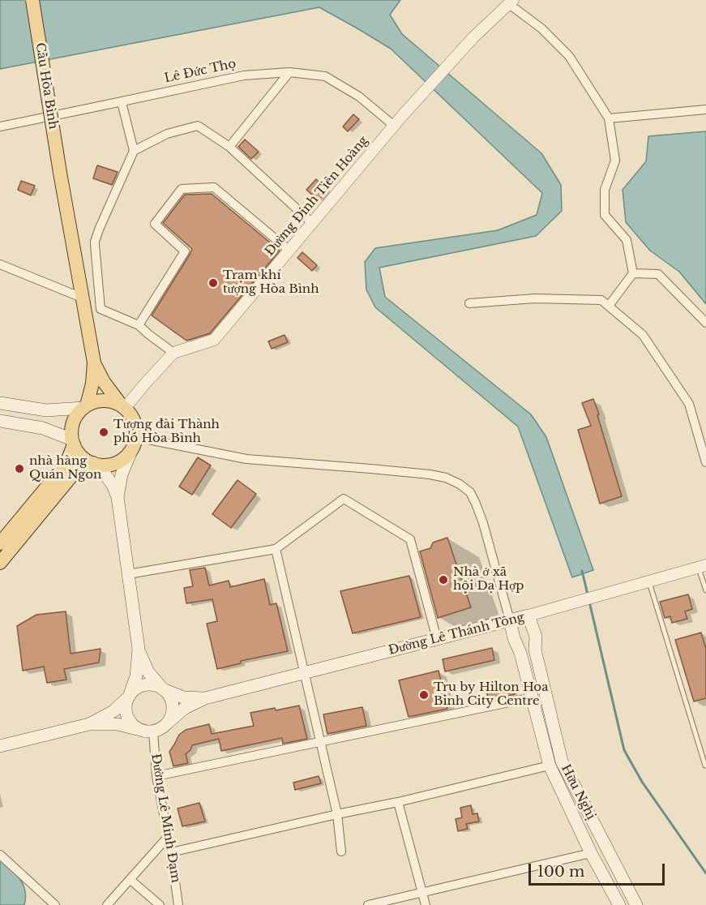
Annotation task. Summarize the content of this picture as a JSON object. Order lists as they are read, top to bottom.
{
  "streets": {
    "main road": ["Cầu Hòa Bình", "Đường Lê Thánh Tông", "Hữu Nghị"],
    "street": ["Lê Đức Thọ", "Đường Đinh Tiên Hoàng", "Đường Lê Minh Đạm"]
  },
  "crossings": [
    ["Lê Đức Thọ", "Đường Đinh Tiên Hoàng"],
    ["Đường Lê Thánh Tông", "Hữu Nghị"],
    ["Đường Lê Thánh Tông", "Đường Lê Minh Đạm"]
  ],
  "places": [
    "Trạm khí tượng Hòa Bình",
    "Tượng đài Thành phố Hòa Bình",
    "nhà hàng Quán Ngon",
    "Nhà ở xã hội Dạ Hợp",
    "Tru by Hilton Hoa Binh City Centre"
  ],
  "scale_bar": "100 m"
}
